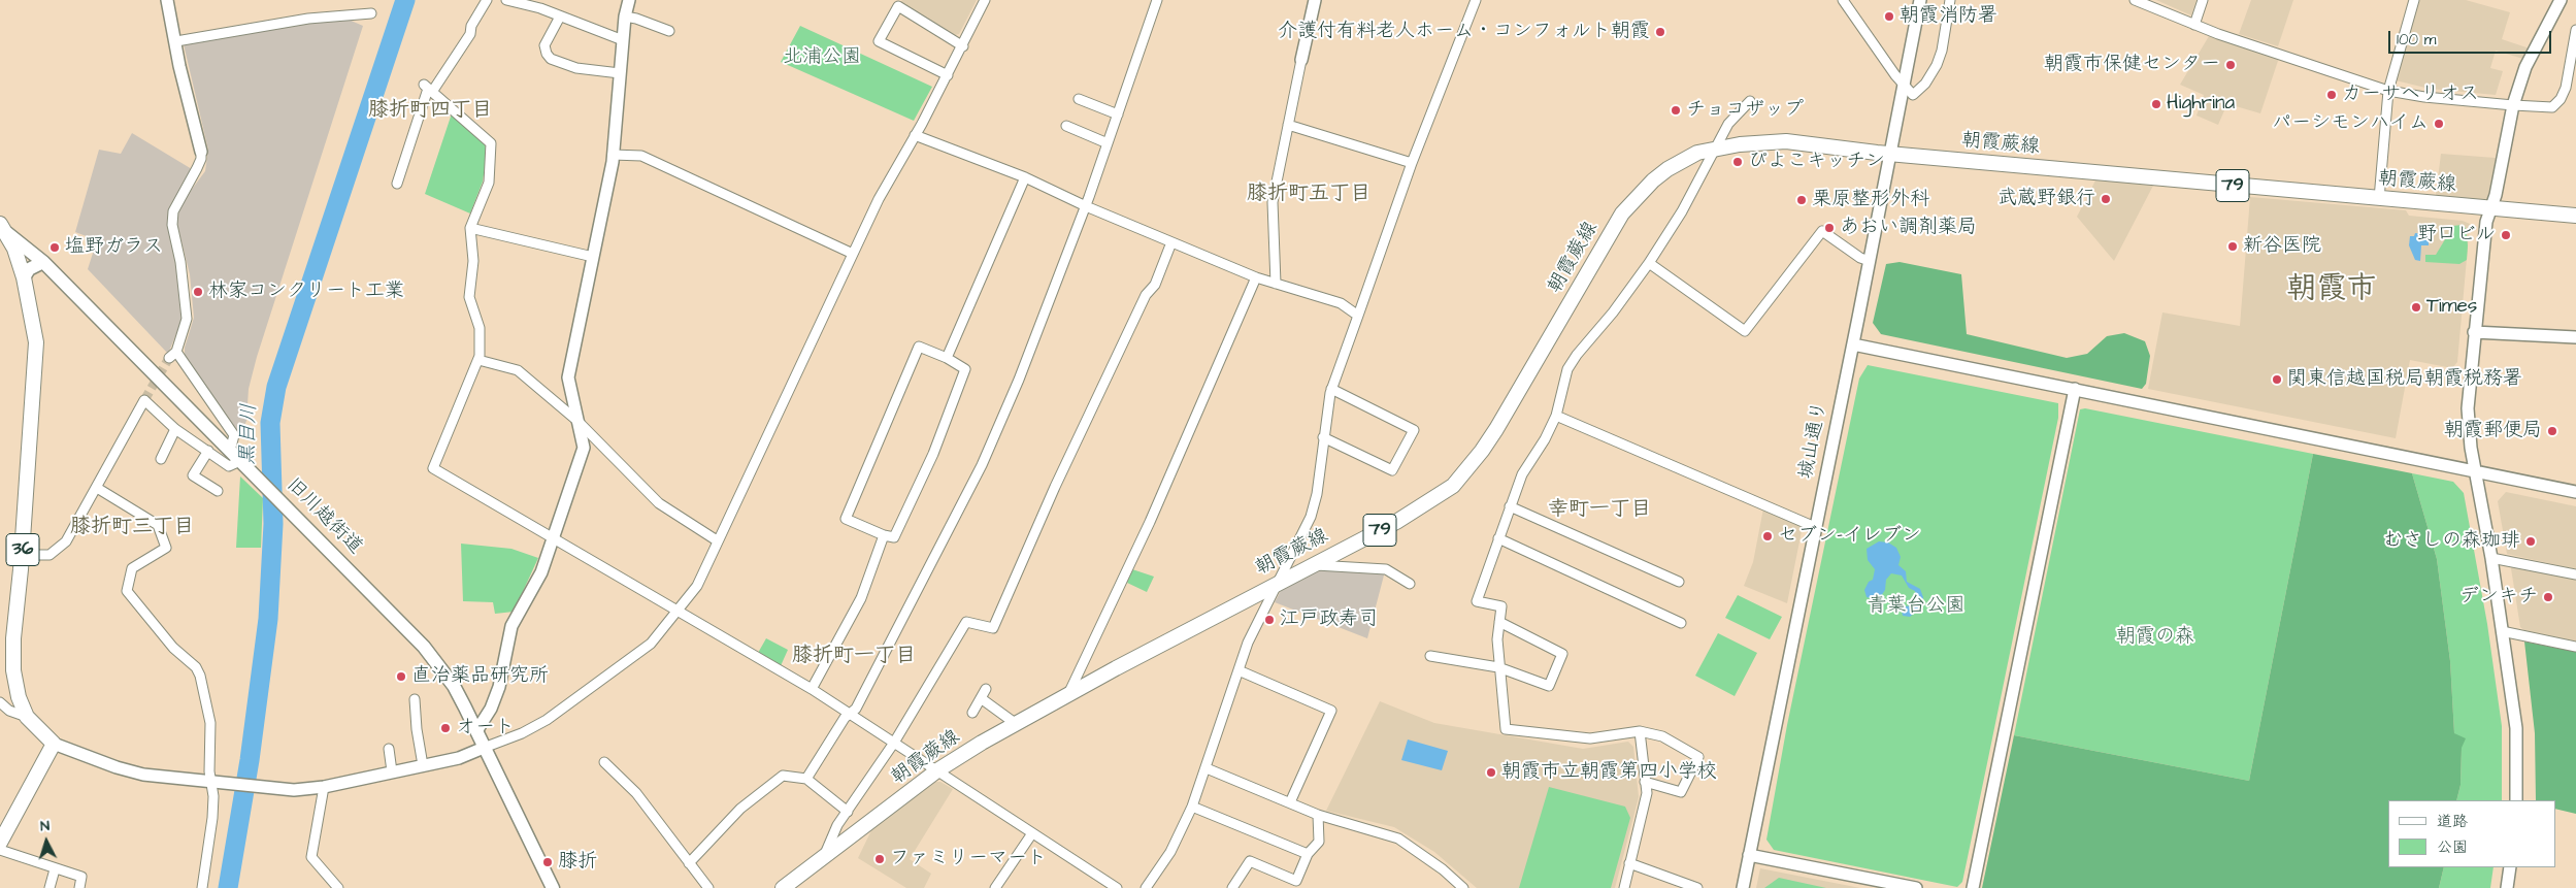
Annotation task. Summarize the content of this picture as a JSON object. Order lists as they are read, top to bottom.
{
  "streets": {
    "main road": [
      "朝霞蕨線",
      "79",
      "旧川越街道",
      "36"
    ],
    "street": ["城山通り"]
  },
  "crossings": [
    ["朝霞蕨線", "城山通り"],
    ["旧川越街道", "36"]
  ],
  "districts": [
    "膝折町四丁目",
    "膝折町五丁目",
    "朝霞市",
    "幸町一丁目",
    "膝折町三丁目",
    "膝折町一丁目"
  ],
  "water": ["黒目川"],
  "parks": ["北浦公園", "青葉台公園", "朝霞の森"],
  "places": [
    "朝霞消防署",
    "介護付有料老人ホーム・コンフォルト朝霞",
    "朝霞市保健センター",
    "カーサヘリオス",
    "Highrina",
    "チョコザップ",
    "パーシモンハイム",
    "ぴよこキッチン",
    "武蔵野銀行",
    "栗原整形外科",
    "あおい調剤薬局",
    "野口ビル",
    "新谷医院",
    "塩野ガラス",
    "林家コンクリート工業",
    "Times",
    "関東信越国税局朝霞税務署",
    "朝霞郵便局",
    "セブン-イレブン",
    "むさしの森珈琲",
    "デンキチ",
    "江戸政寿司",
    "直治薬品研究所",
    "オート",
    "朝霞市立朝霞第四小学校",
    "ファミリーマート",
    "膝折"
  ],
  "legend": ["道路", "公園"],
  "scale_bar": "100 m",
  "north": "top"
}
